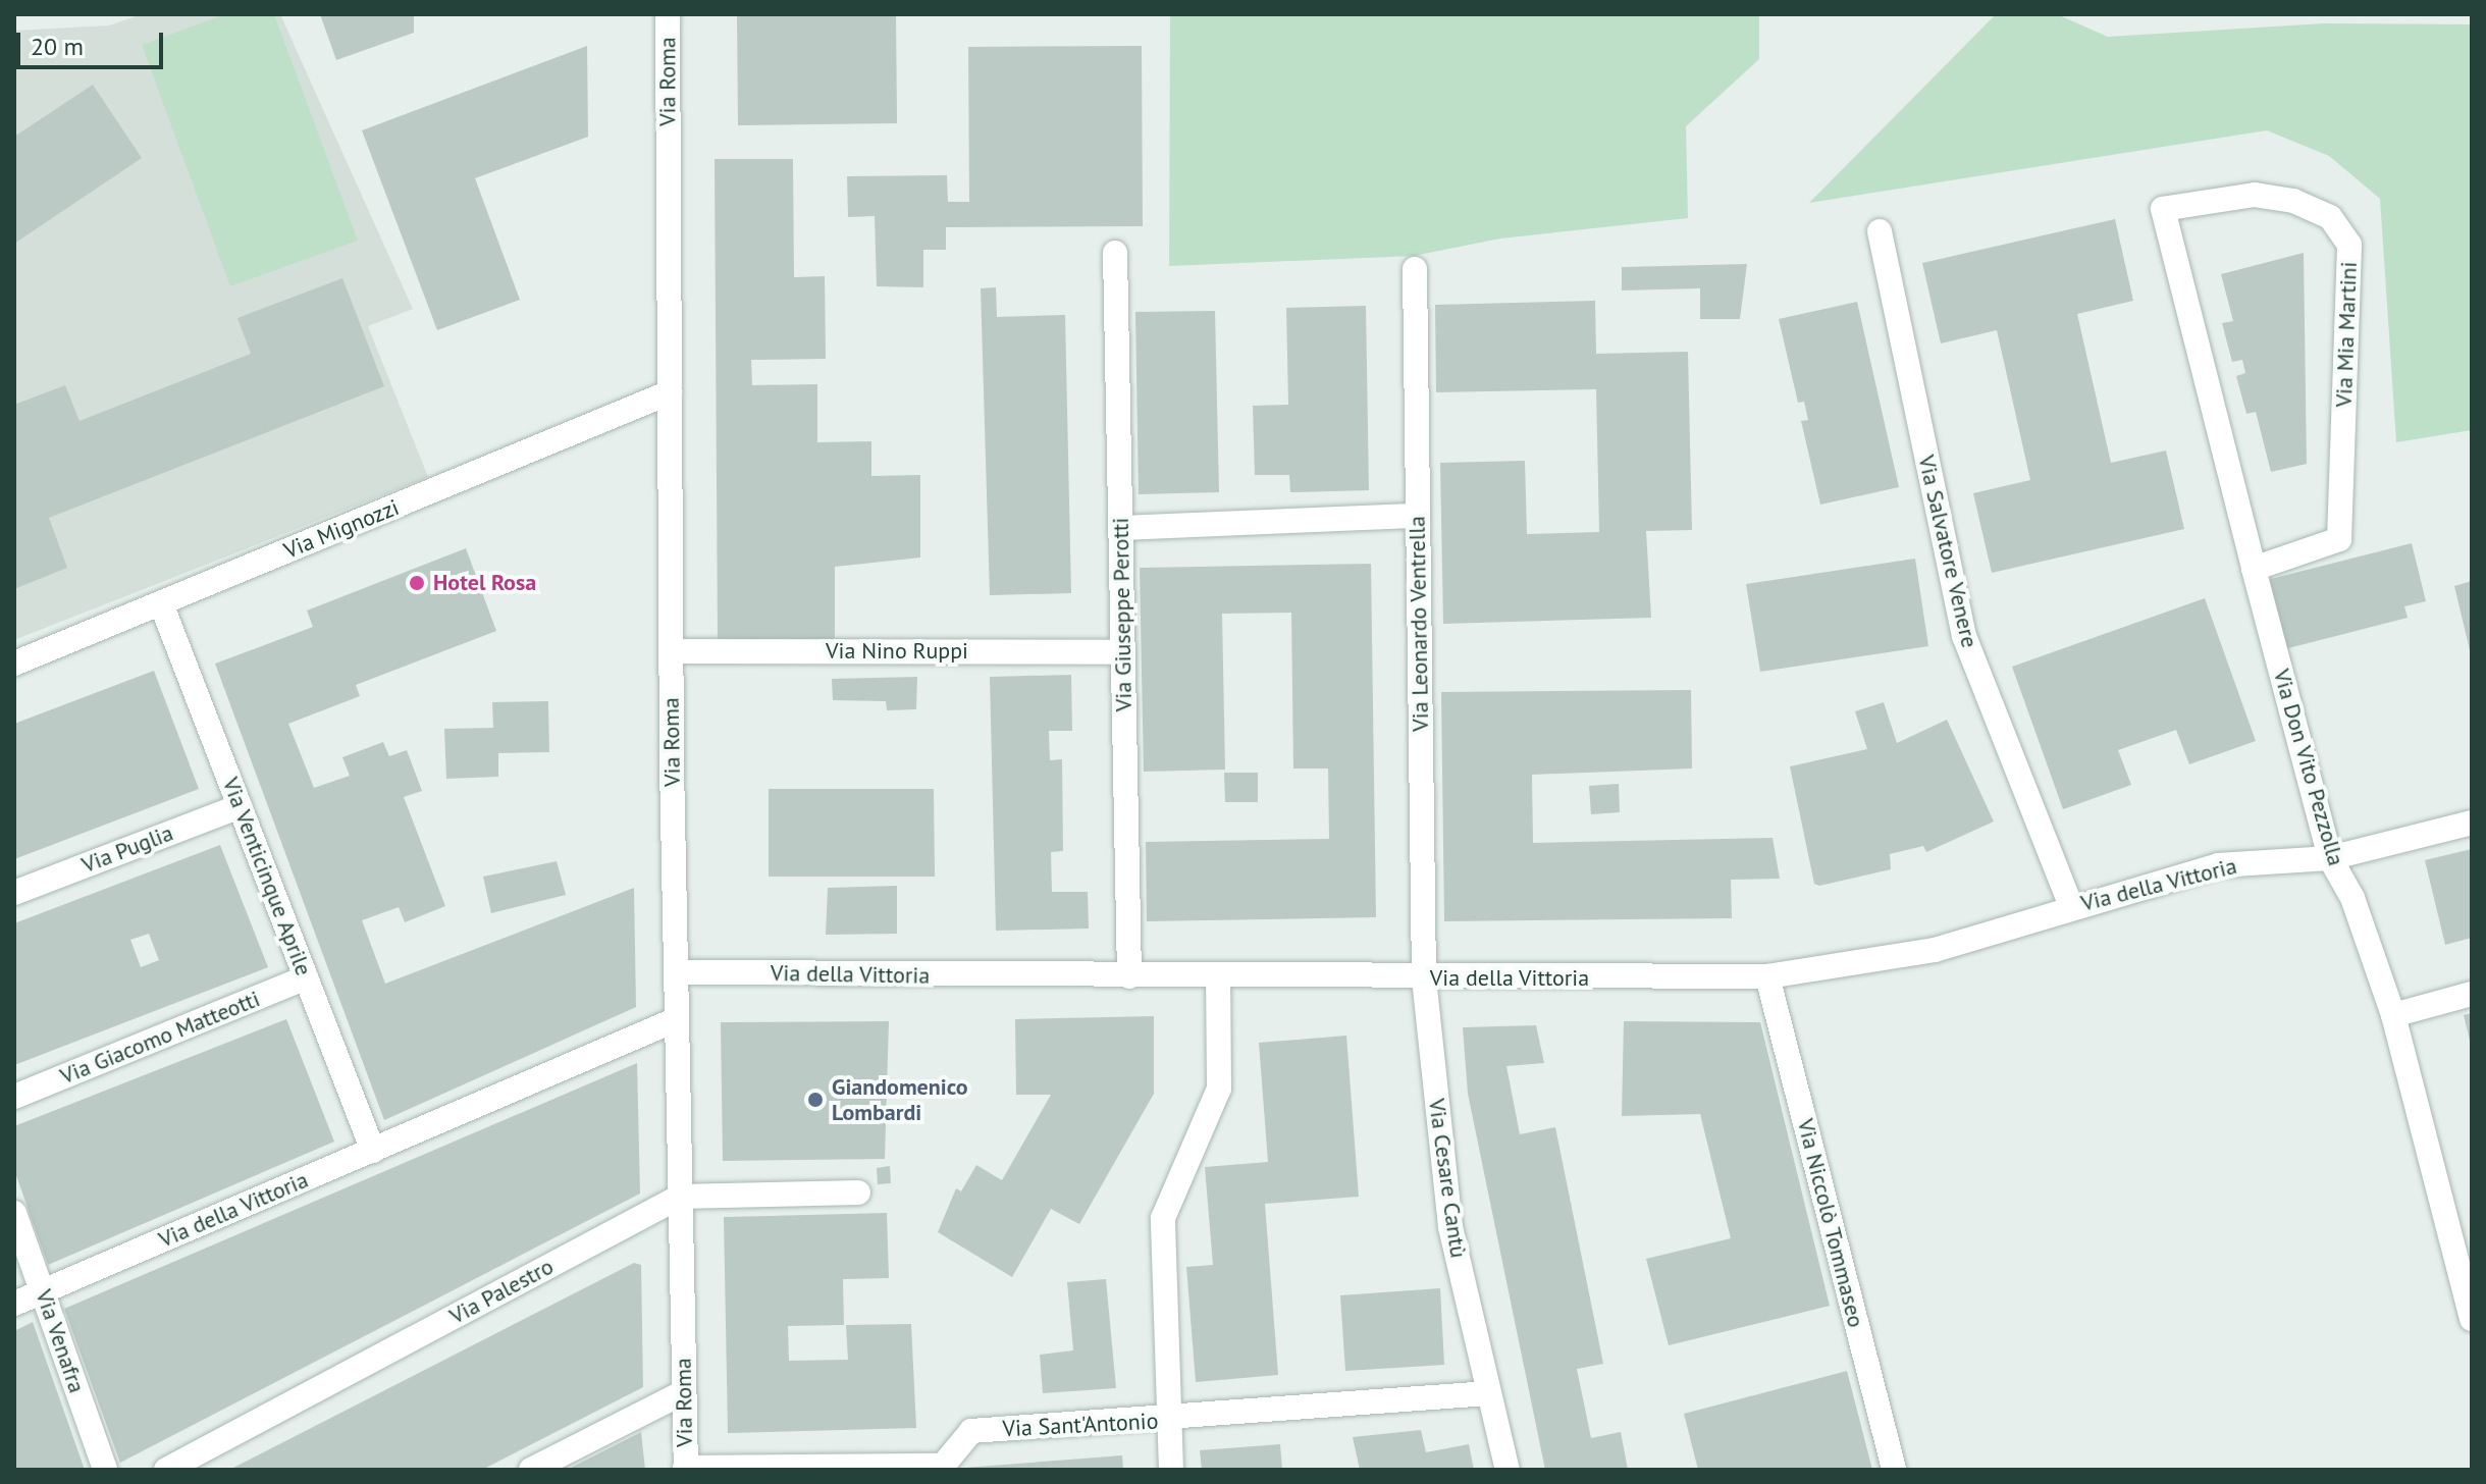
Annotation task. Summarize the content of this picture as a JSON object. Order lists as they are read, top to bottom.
{
  "streets": {
    "street": [
      "Via Roma",
      "Via Mia Martini",
      "Via Mignozzi",
      "Via Salvatore Venere",
      "Via Giuseppe Perotti",
      "Via Leonardo Ventrella",
      "Via Nino Ruppi",
      "Via Don Vito Pezzolla",
      "Via Puglia",
      "Via Venticinque Aprile",
      "Via della Vittoria",
      "Via Giacomo Matteotti",
      "Via Cesare Cantù",
      "Via Niccolò Tommaseo",
      "Via Palestro",
      "Via Venafra",
      "Via Sant'Antonio"
    ]
  },
  "crossings": [
    ["Via Roma", "Via Mignozzi"],
    ["Via Roma", "Via Nino Ruppi"],
    ["Via Roma", "Via della Vittoria"],
    ["Via Roma", "Via Palestro"],
    ["Via Roma", "Via Sant'Antonio"],
    ["Via Mia Martini", "Via Don Vito Pezzolla"],
    ["Via Mignozzi", "Via Venticinque Aprile"],
    ["Via Salvatore Venere", "Via della Vittoria"],
    ["Via Giuseppe Perotti", "Via Nino Ruppi"],
    ["Via Giuseppe Perotti", "Via della Vittoria"],
    ["Via Leonardo Ventrella", "Via della Vittoria"],
    ["Via Leonardo Ventrella", "Via Cesare Cantù"],
    ["Via Don Vito Pezzolla", "Via della Vittoria"],
    ["Via Puglia", "Via Venticinque Aprile"],
    ["Via Venticinque Aprile", "Via della Vittoria"],
    ["Via Venticinque Aprile", "Via Giacomo Matteotti"],
    ["Via della Vittoria", "Via Cesare Cantù"],
    ["Via della Vittoria", "Via Niccolò Tommaseo"],
    ["Via della Vittoria", "Via Venafra"],
    ["Via Cesare Cantù", "Via Sant'Antonio"]
  ],
  "places": ["Hotel Rosa", "Giandomenico Lombardi"],
  "scale_bar": "20 m"
}
